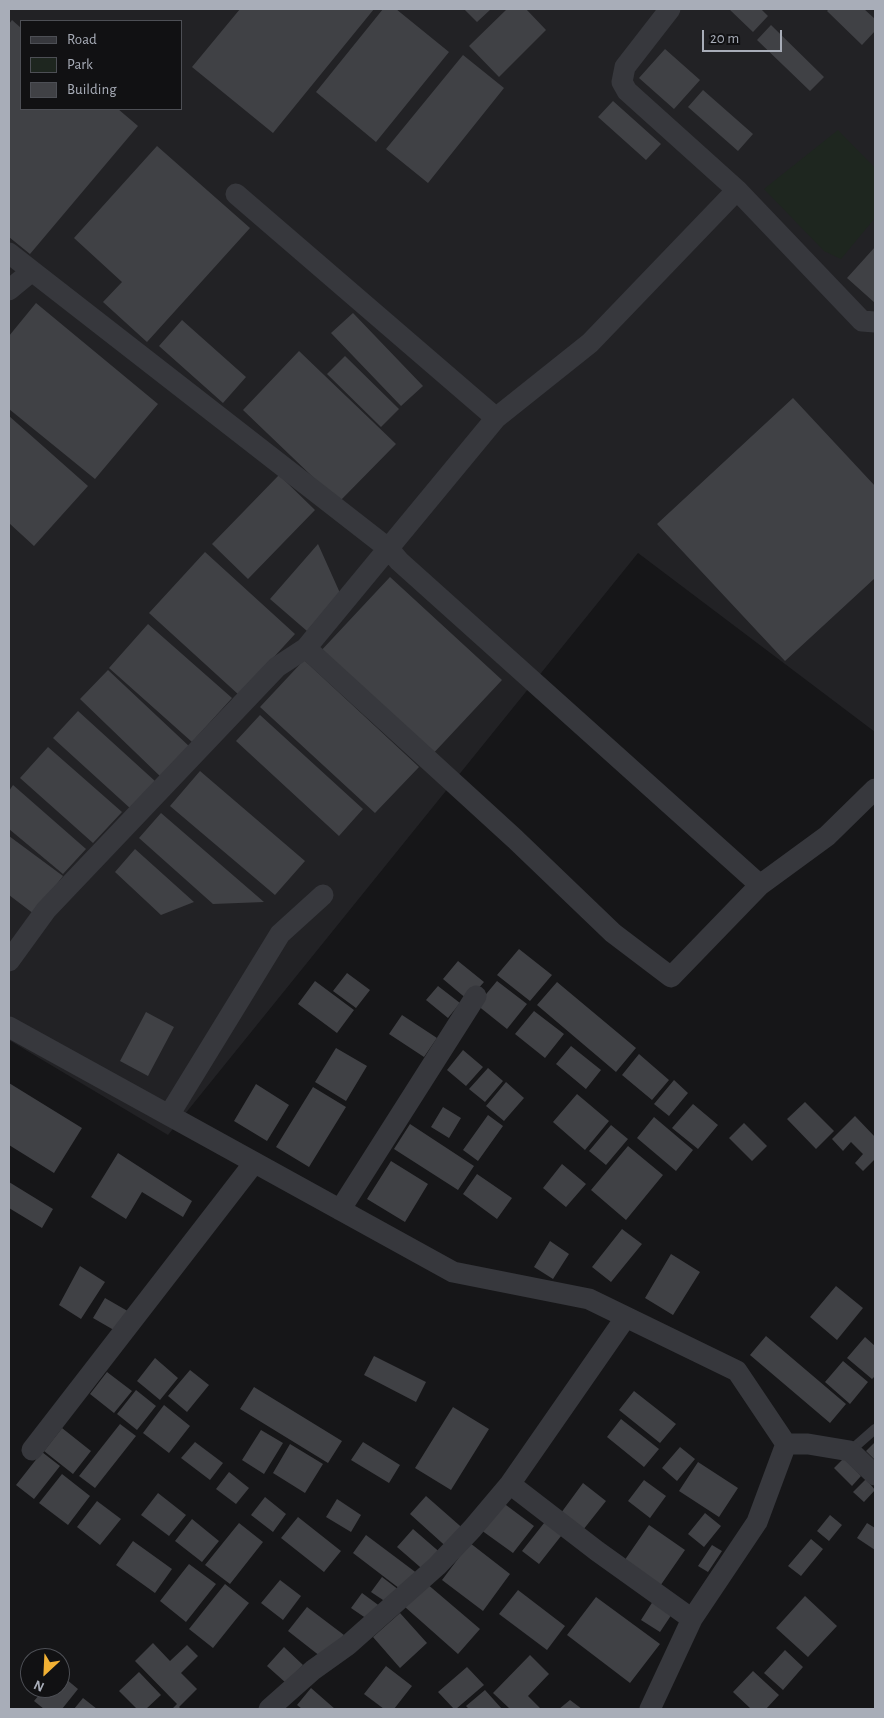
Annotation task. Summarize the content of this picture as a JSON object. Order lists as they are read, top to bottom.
{
  "legend": ["Road", "Park", "Building"],
  "scale_bar": "20 m",
  "north": "bottom left"
}
